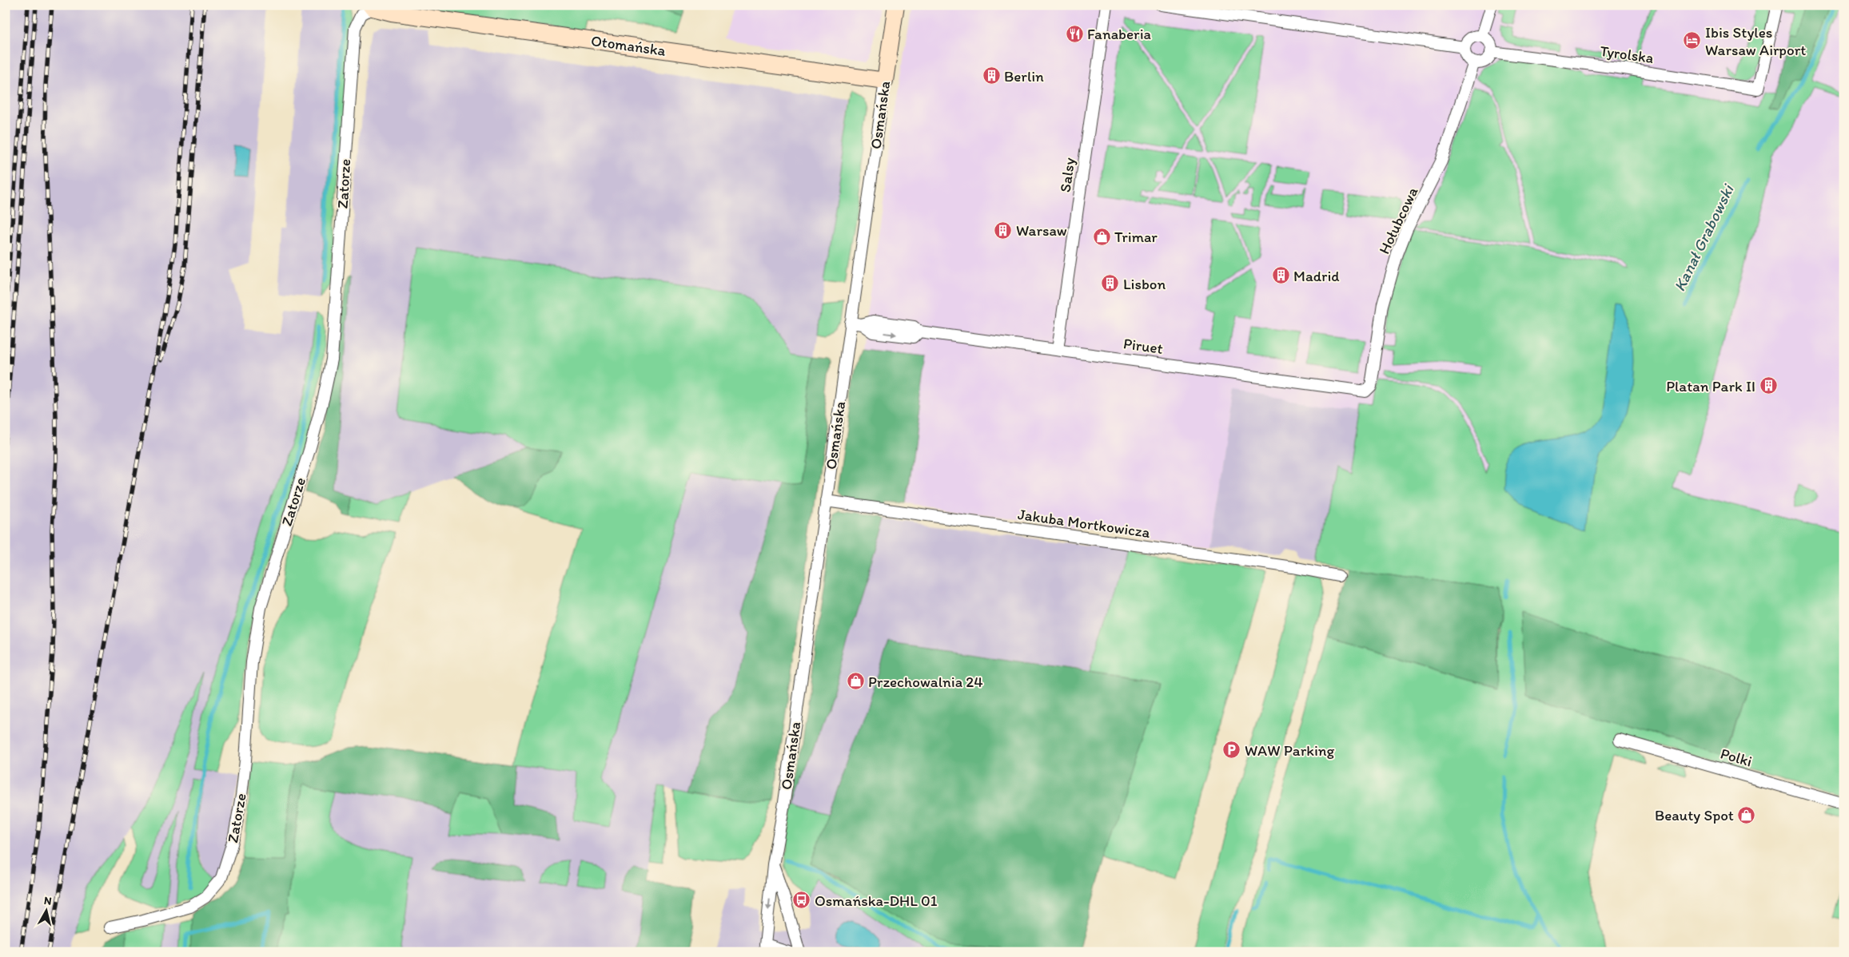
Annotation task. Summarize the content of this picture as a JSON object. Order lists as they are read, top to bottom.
{
  "streets": {
    "street": [
      "Otomańska",
      "Tyrolska",
      "Osmańska",
      "Salsy",
      "Zatorze",
      "Hołubcowa",
      "Piruet",
      "Jakuba Mortkowicza",
      "Polki"
    ]
  },
  "crossings": [
    ["Otomańska", "Osmańska"],
    ["Otomańska", "Zatorze"],
    ["Tyrolska", "Hołubcowa"],
    ["Osmańska", "Piruet"],
    ["Osmańska", "Jakuba Mortkowicza"],
    ["Salsy", "Piruet"],
    ["Hołubcowa", "Piruet"]
  ],
  "water": ["Kanał Grabowski"],
  "places": {
    "restaurant": ["Fanaberia"],
    "hotel": ["Ibis Styles Warsaw Airport"],
    "building": [
      "Berlin",
      "Warsaw",
      "Madrid",
      "Lisbon",
      "Platan Park II"
    ],
    "shop": ["Trimar", "Przechowalnia 24", "Beauty Spot"],
    "parking": ["WAW Parking"],
    "bus stop": ["Osmańska-DHL 01"]
  },
  "north": "top"
}
